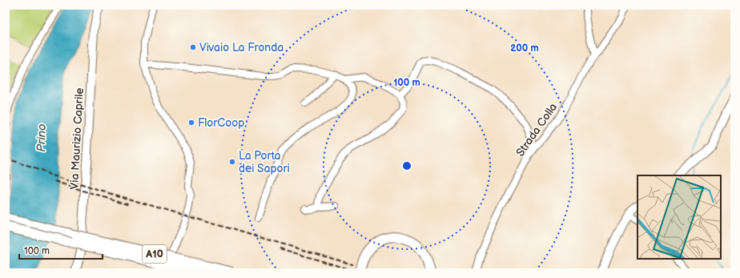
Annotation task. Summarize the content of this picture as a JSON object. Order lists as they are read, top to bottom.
{
  "streets": {
    "highway": ["A10"],
    "main road": ["Via Maurizio Caprile"],
    "street": ["Strada Colla"]
  },
  "water": ["Prino"],
  "places": ["Vivaio La Fronda", "FlorCoop", "La Porta dei Sapori"],
  "scale_bar": "100 m",
  "rings": ["200 m", "100 m"]
}
